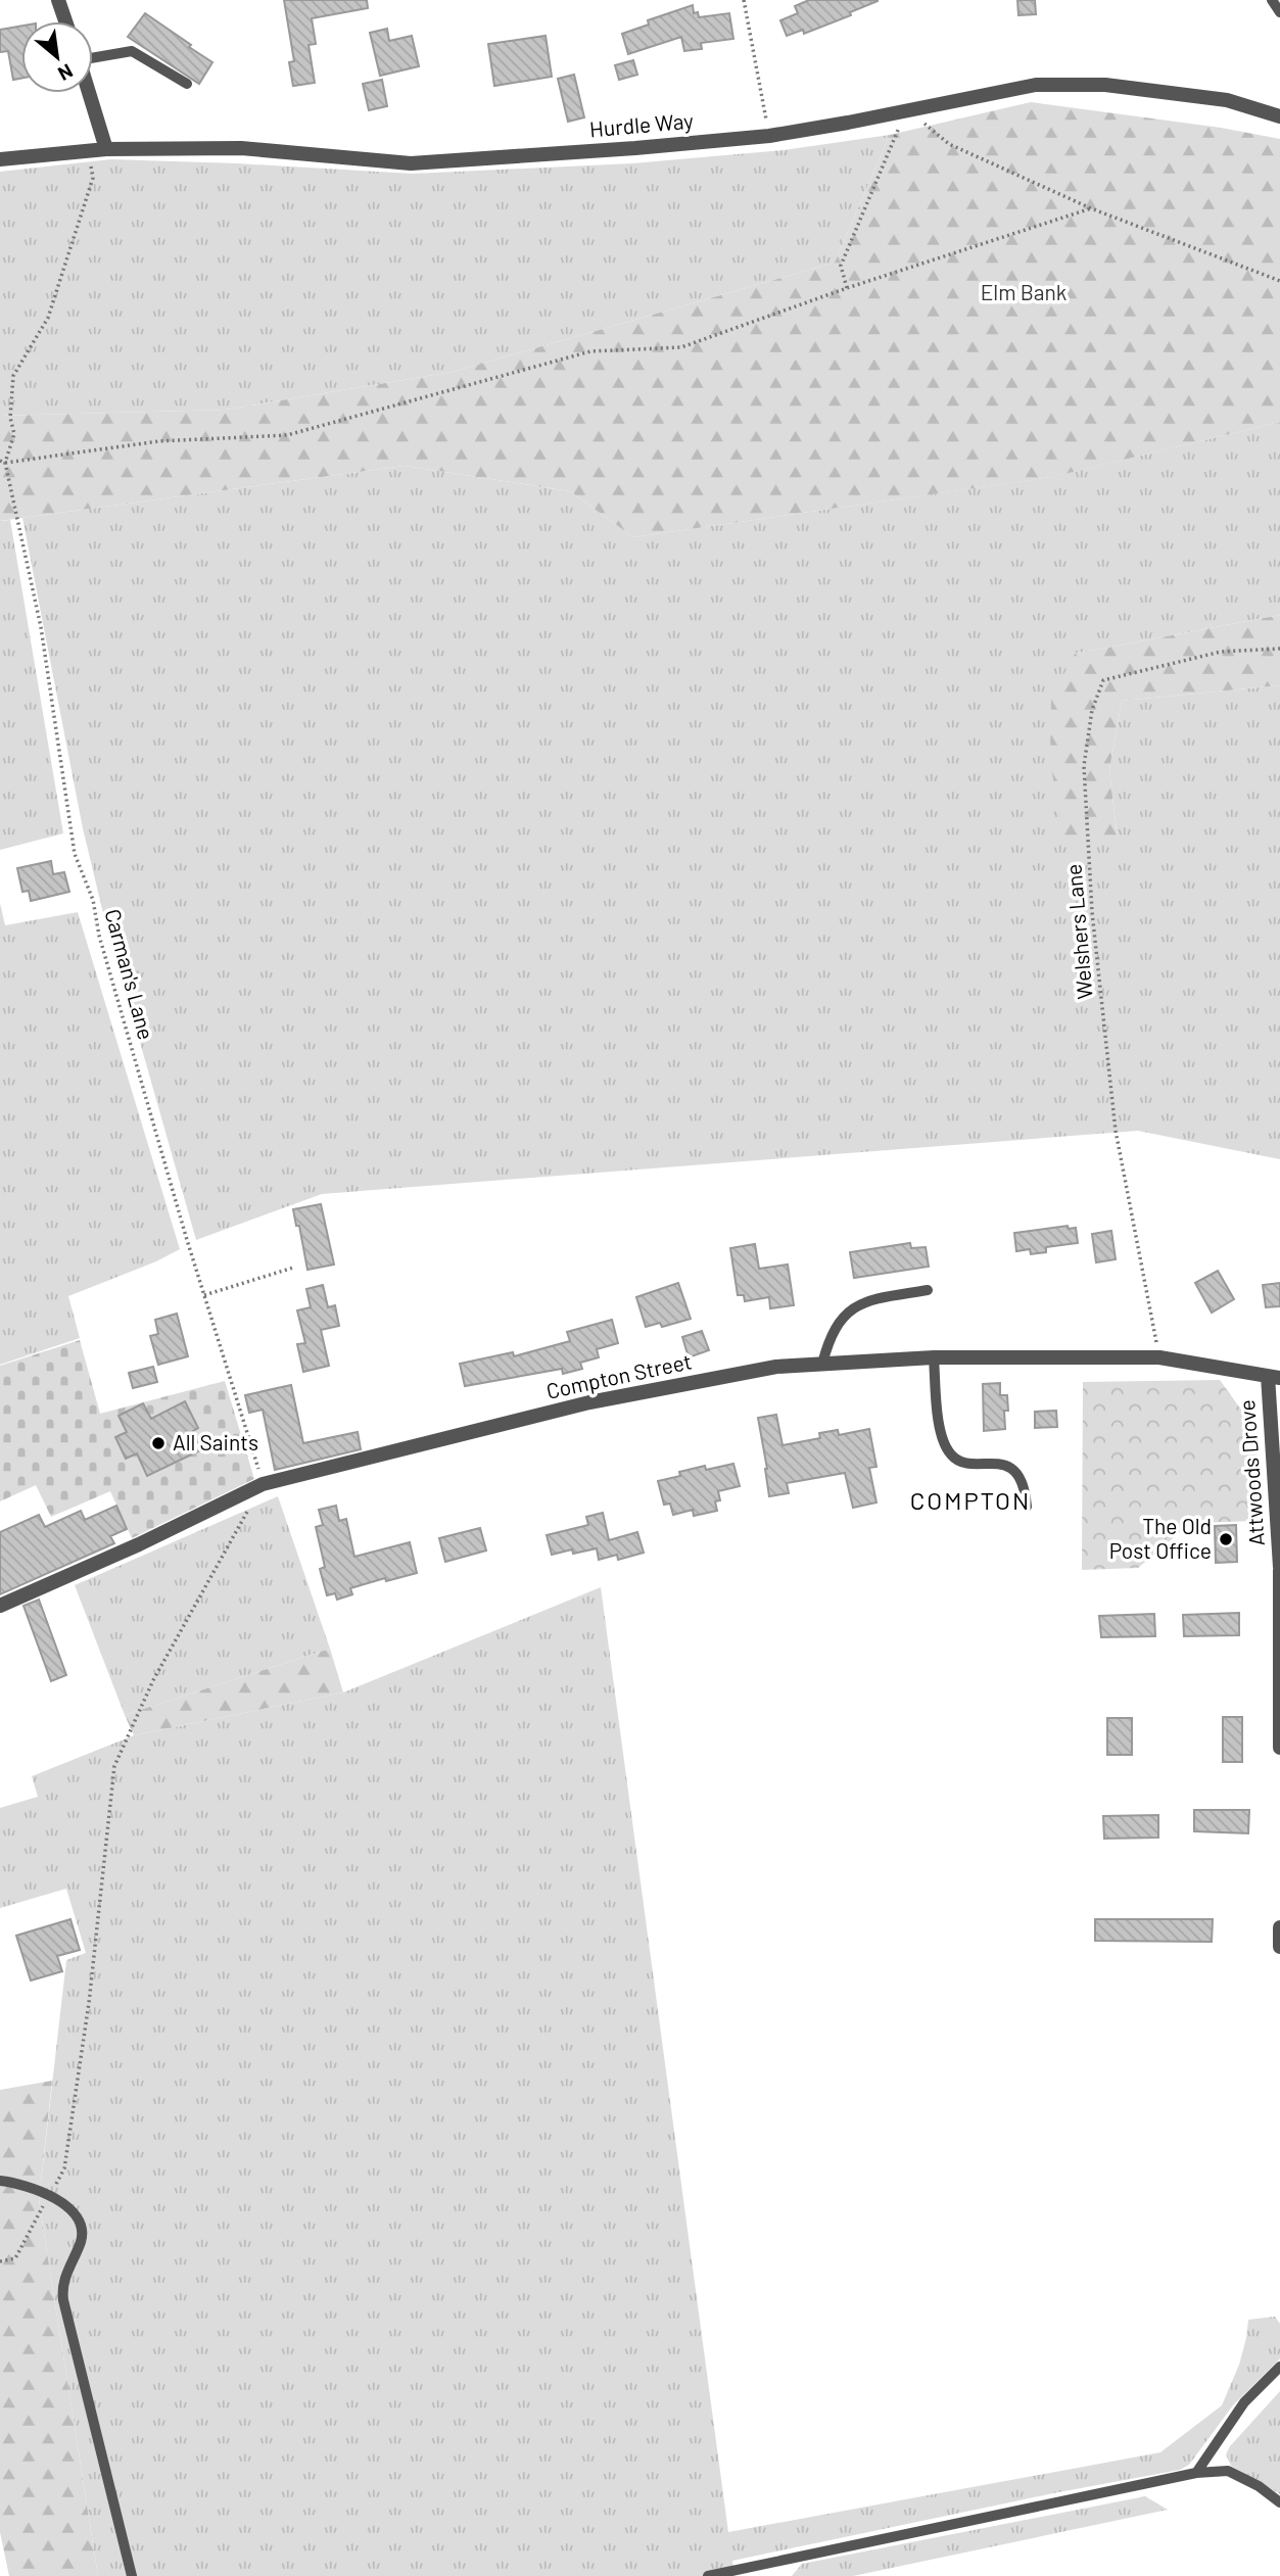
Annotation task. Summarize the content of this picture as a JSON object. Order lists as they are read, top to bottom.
{
  "streets": {
    "street": ["Hurdle Way", "Compton Street", "Attwoods Drove"],
    "path": ["Welshers Lane", "Carman's Lane"]
  },
  "crossings": [
    ["Welshers Lane", "Compton Street"],
    ["Carman's Lane", "Compton Street"],
    ["Compton Street", "Attwoods Drove"]
  ],
  "districts": ["COMPTON"],
  "parks": ["Elm Bank"],
  "places": ["All Saints", "The Old Post Office"],
  "north": "bottom right"
}
